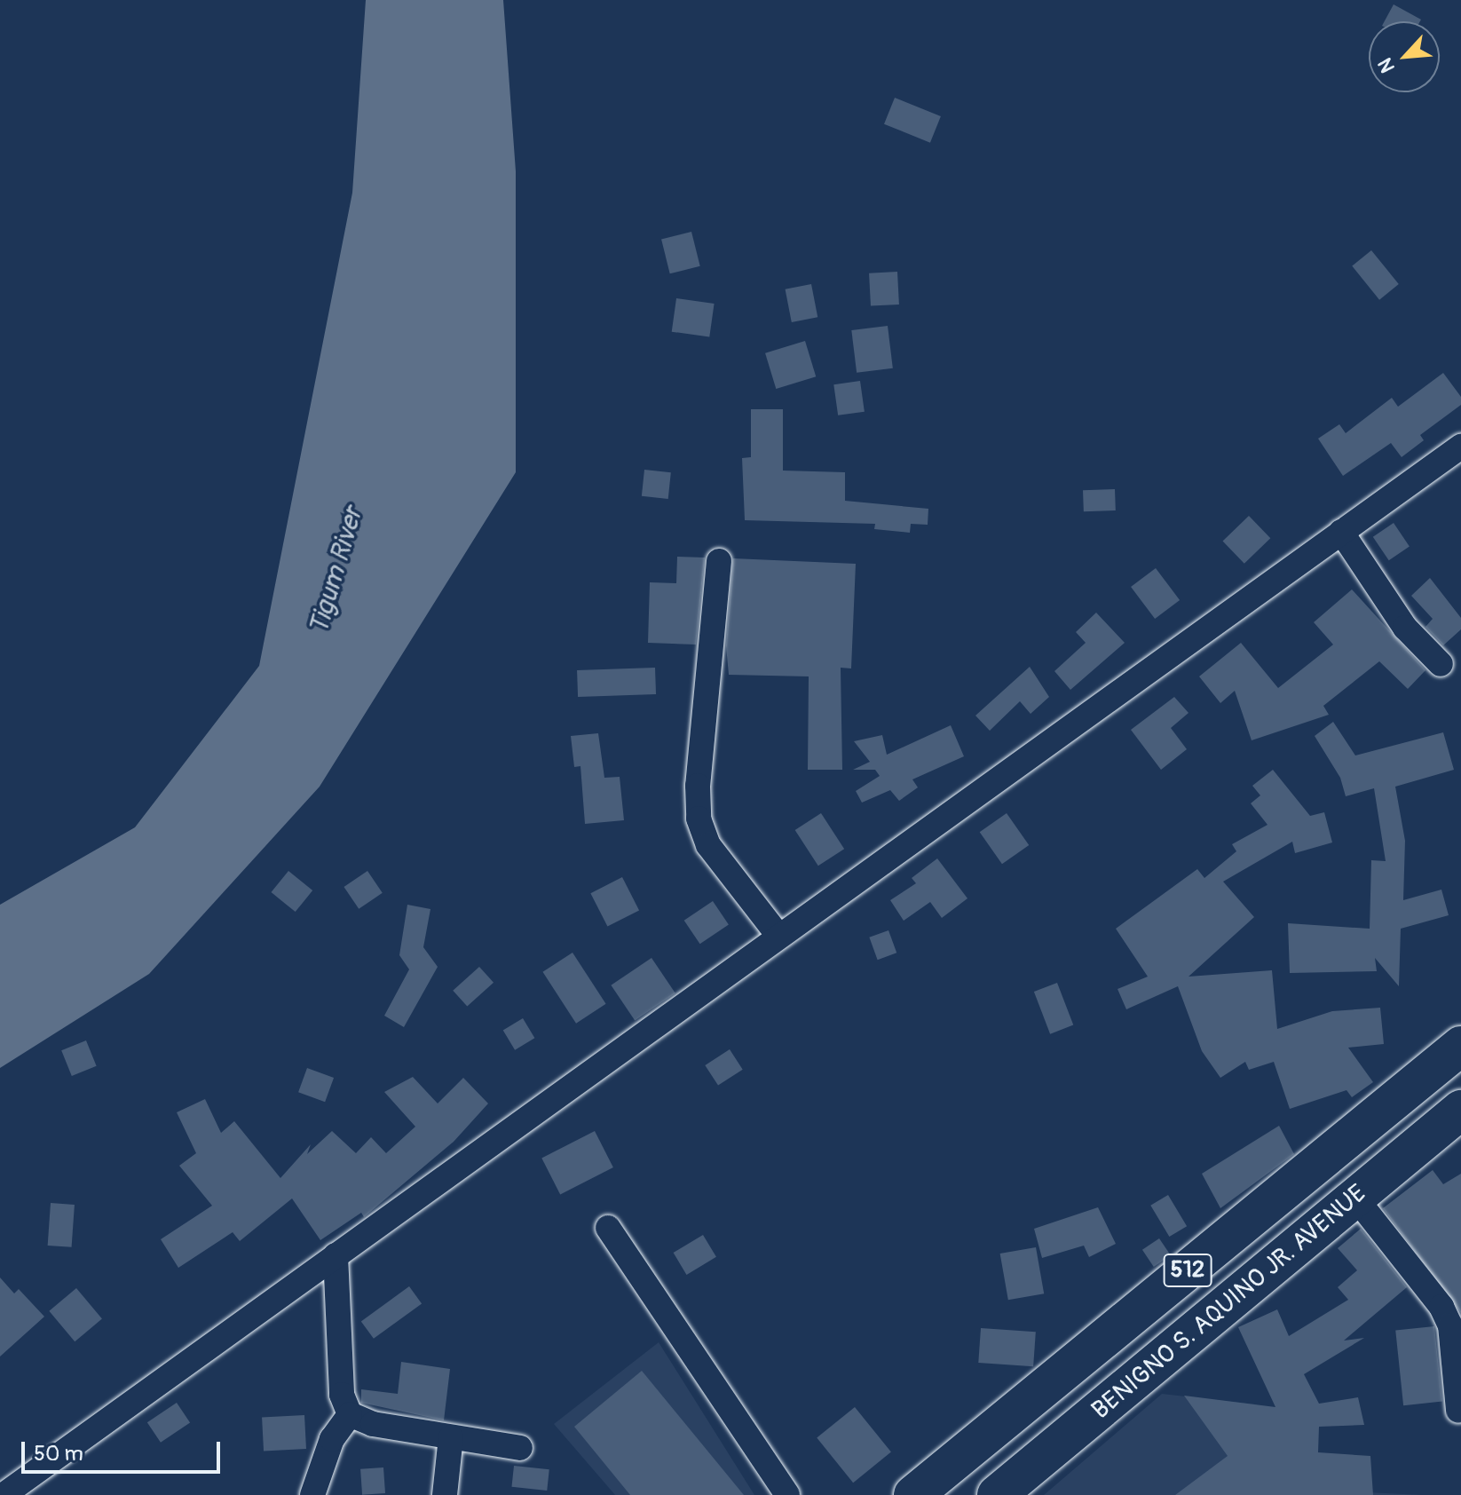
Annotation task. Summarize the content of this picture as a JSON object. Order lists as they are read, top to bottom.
{
  "streets": {
    "main road": ["512", "BENIGNO S. AQUINO JR. AVENUE"]
  },
  "water": ["Tigum River"],
  "scale_bar": "50 m",
  "north": "bottom left"
}
